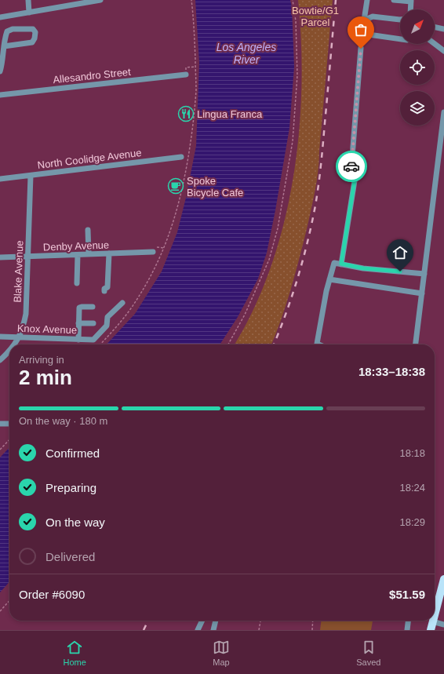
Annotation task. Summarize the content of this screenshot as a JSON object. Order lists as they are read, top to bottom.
{
  "streets": {
    "street": [
      "Allesandro Street",
      "North Coolidge Avenue",
      "Denby Avenue",
      "Blake Avenue",
      "Knox Avenue"
    ]
  },
  "crossings": [
    ["North Coolidge Avenue", "Blake Avenue"],
    ["Denby Avenue", "Blake Avenue"],
    ["Blake Avenue", "Knox Avenue"]
  ],
  "water": ["Los Angeles River"],
  "parks": ["Bowtie/G1 Parcel"],
  "places": {
    "restaurant": ["Lingua Franca"],
    "cafe": ["Spoke Bicycle Cafe"]
  },
  "north": "top right",
  "page": {
    "heading": ["2 min", "Arriving in", "18:33–18:38"],
    "panel": ["Order #6090", "$51.59"],
    "bar": "On the way · 180 m",
    "list": [
      ["Confirmed", "18:18"],
      ["Preparing", "18:24"],
      ["On the way", "18:29"],
      "Delivered"
    ],
    "tabs": ["Home", "Map", "Saved"]
  }
}
